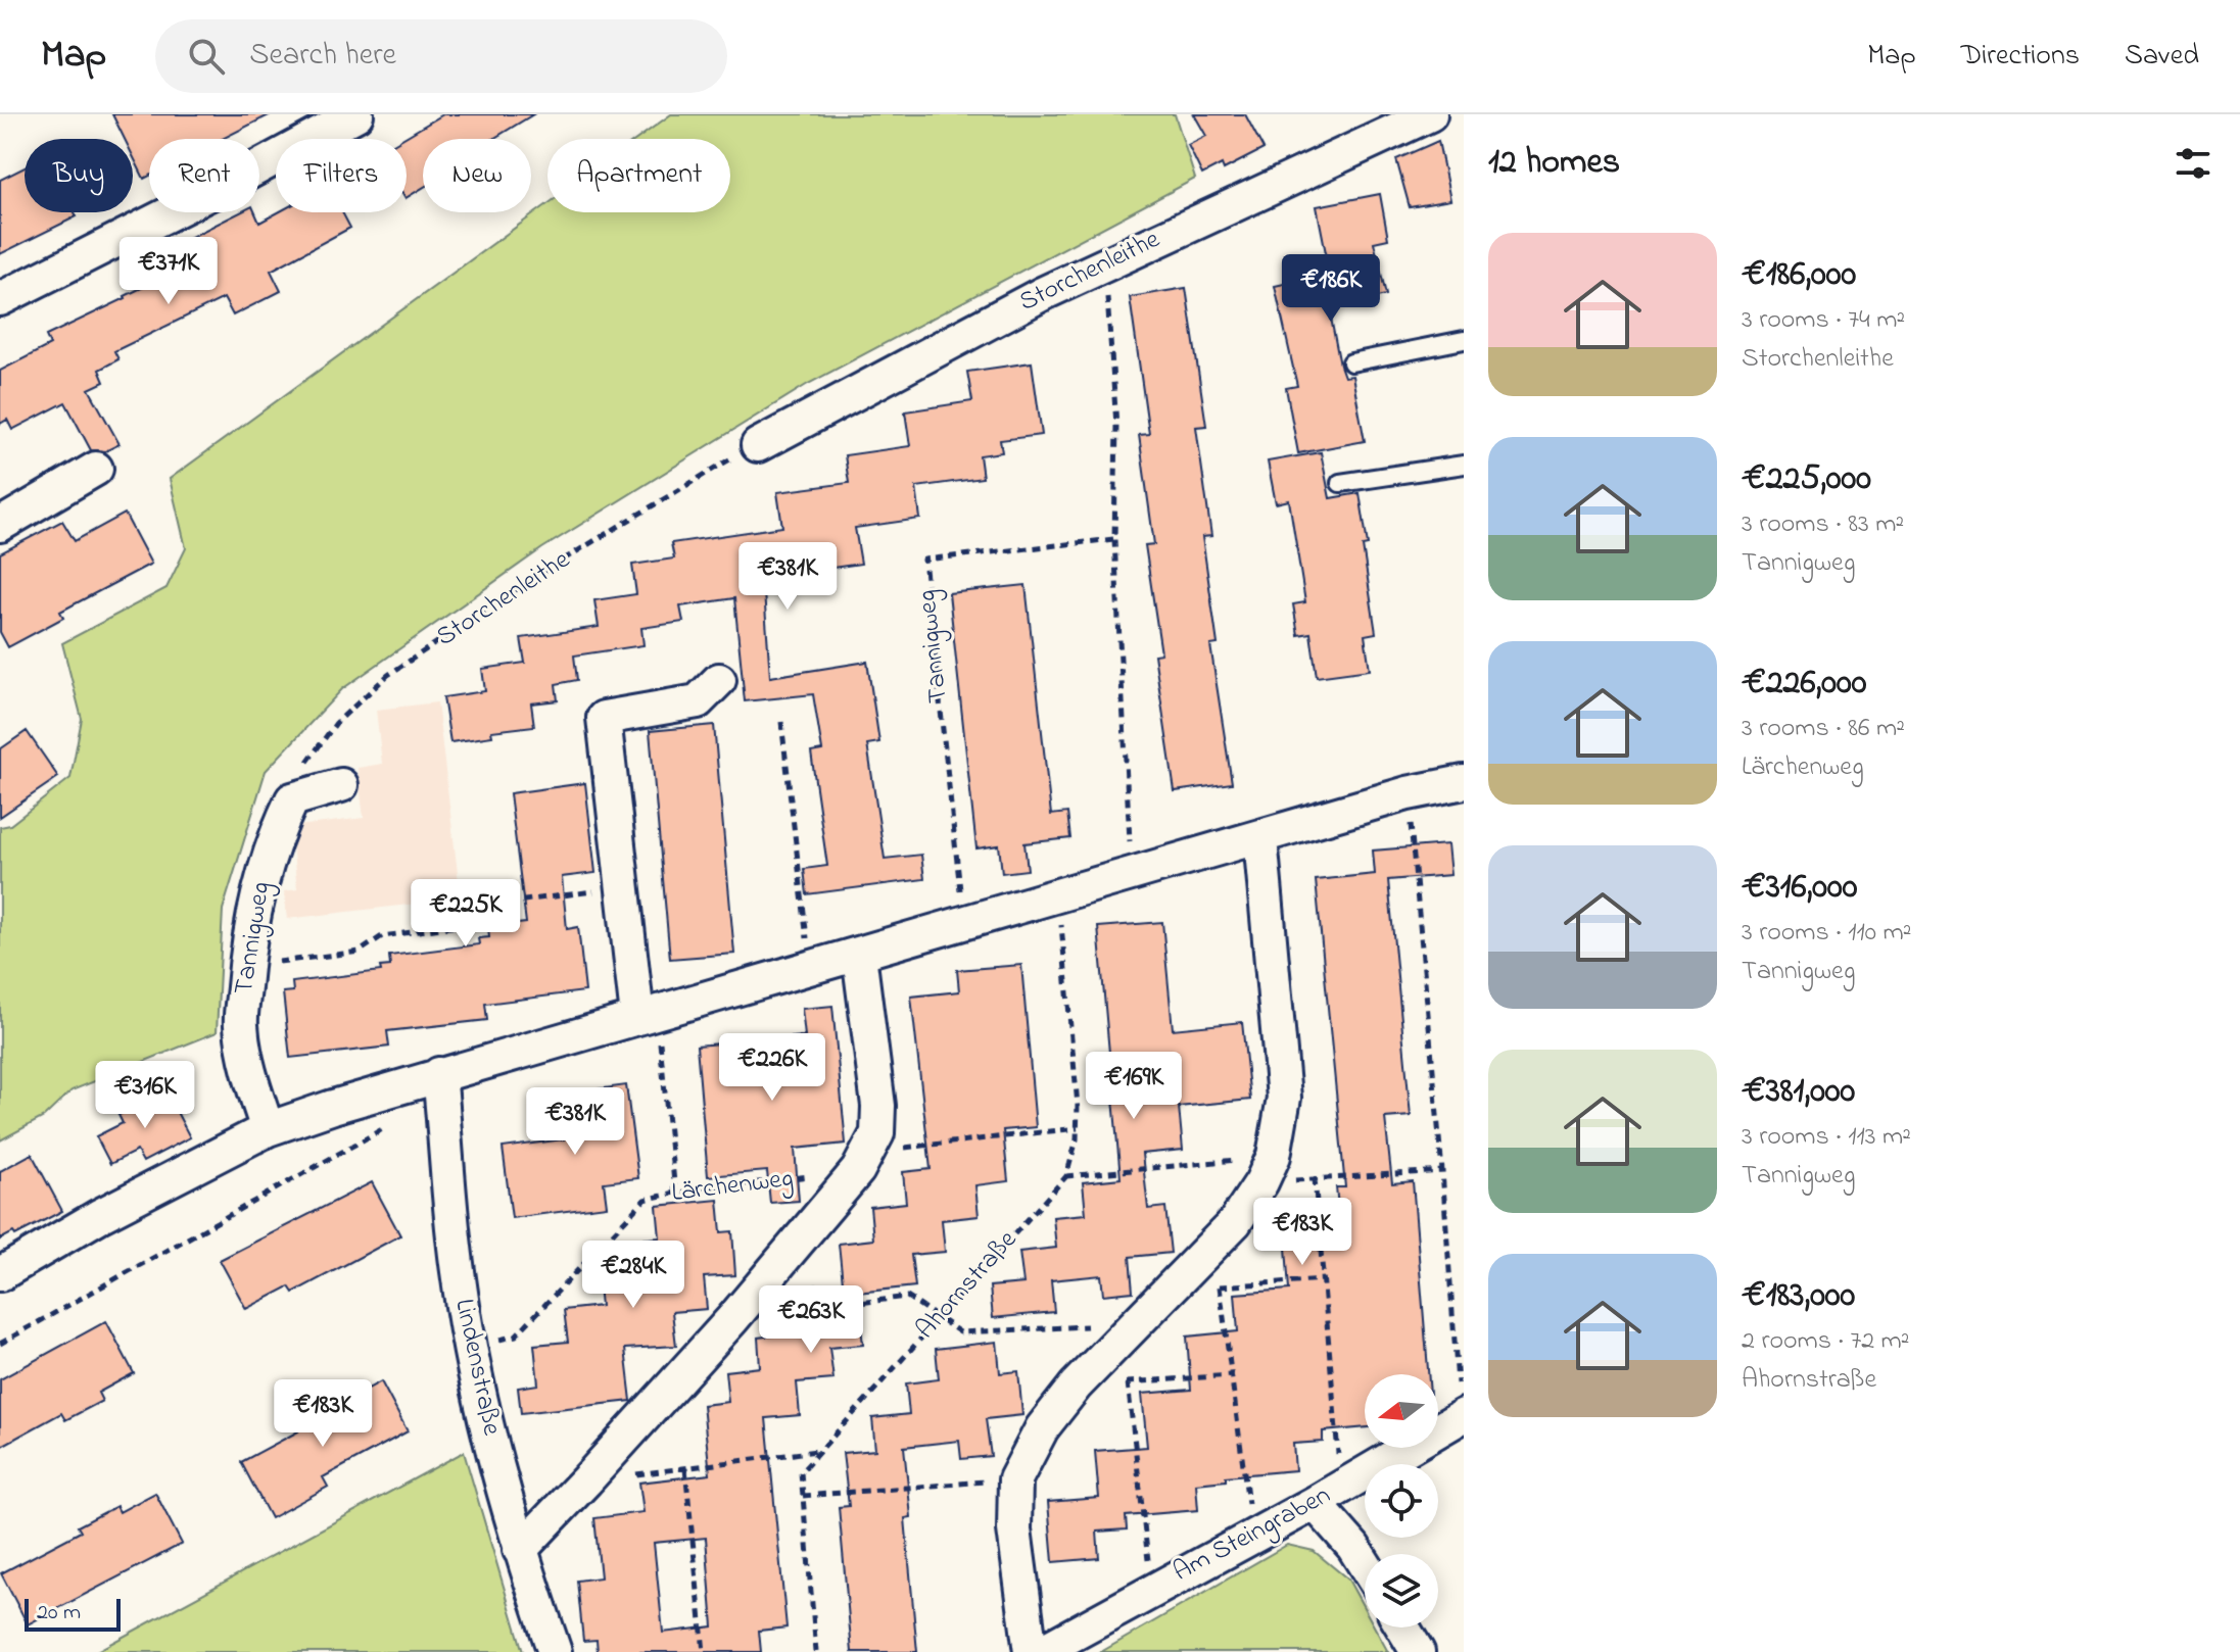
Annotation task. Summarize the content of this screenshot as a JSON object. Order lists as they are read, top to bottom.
{
  "streets": {
    "street": [
      "Storchenleithe",
      "Tannigweg",
      "Lärchenweg",
      "Lindenstraße",
      "Am Steingraben"
    ],
    "path": ["Ahornstraße"]
  },
  "crossings": [
    ["Lärchenweg", "Lindenstraße"]
  ],
  "scale_bar": "20 m",
  "north": "left",
  "page": {
    "header": "Map",
    "search": "Search here",
    "nav": ["Map", "Directions", "Saved"],
    "heading": "12 homes",
    "chip": [
      "Buy",
      "Rent",
      "Filters",
      "New",
      "Apartment"
    ],
    "list": [
      {
        "name": "€186,000",
        "note": "3 rooms · 74 m² · Storchenleithe"
      },
      {
        "name": "€225,000",
        "note": "3 rooms · 83 m² · Tannigweg"
      },
      {
        "name": "€226,000",
        "note": "3 rooms · 86 m² · Lärchenweg"
      },
      {
        "name": "€316,000",
        "note": "3 rooms · 110 m² · Tannigweg"
      },
      {
        "name": "€381,000",
        "note": "3 rooms · 113 m² · Tannigweg"
      },
      {
        "name": "€183,000",
        "note": "2 rooms · 72 m² · Ahornstraße"
      }
    ],
    "price": [
      "€371K",
      "€186K",
      "€381K",
      "€225K",
      "€226K",
      "€169K",
      "€316K",
      "€381K",
      "€183K",
      "€284K",
      "€263K",
      "€183K"
    ],
    "scale": "20 m"
  }
}
